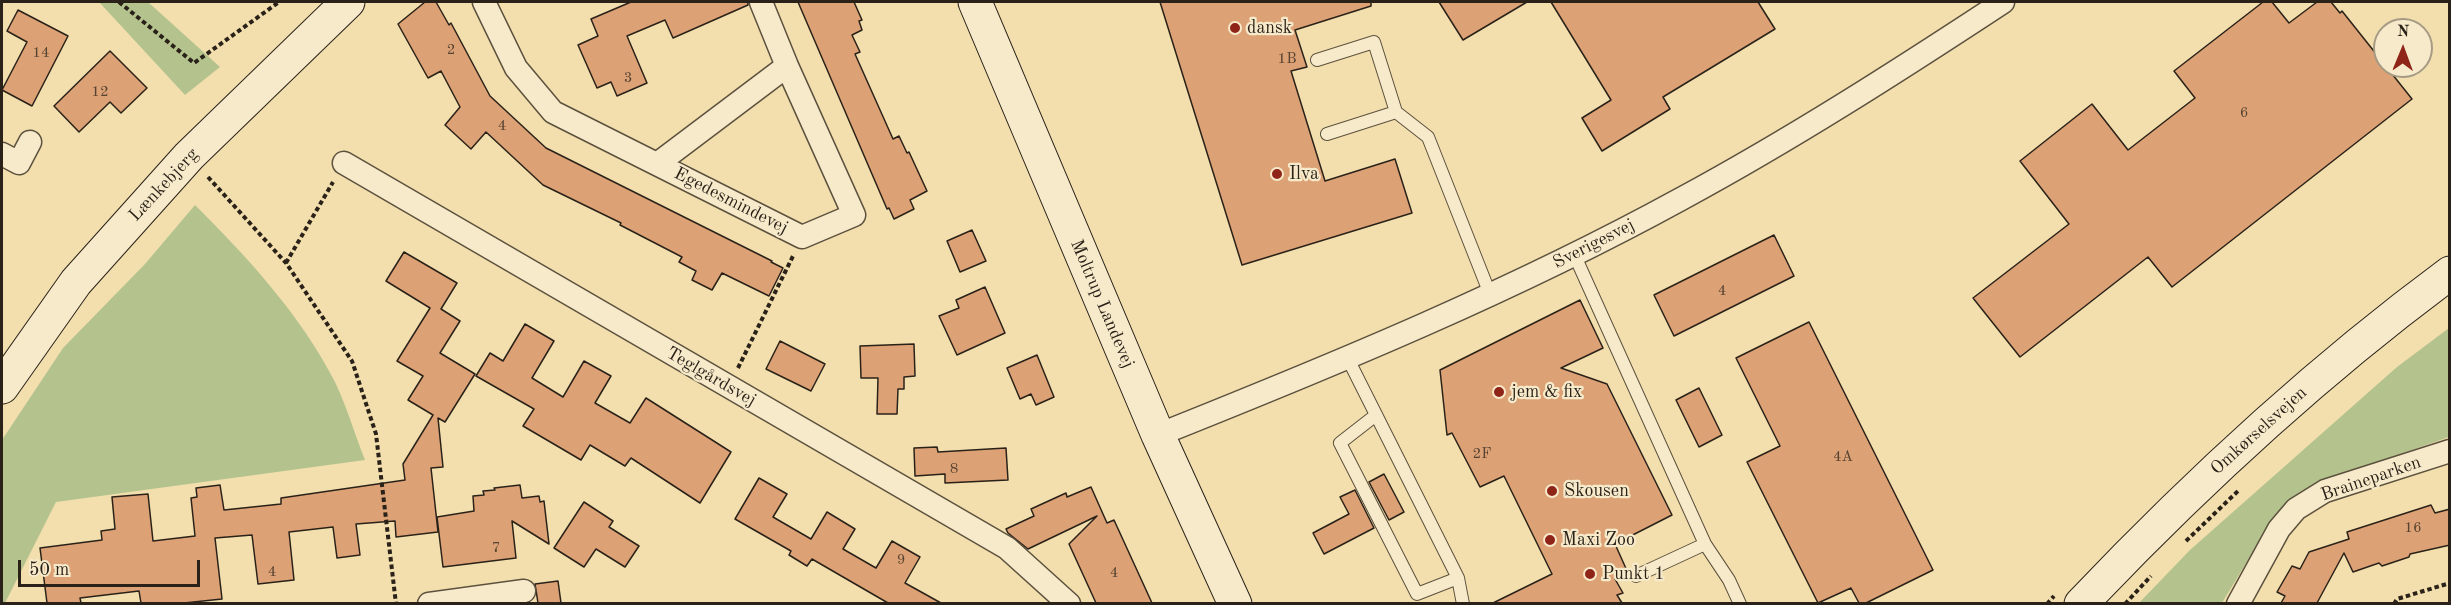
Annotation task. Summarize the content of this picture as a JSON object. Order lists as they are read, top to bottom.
{
  "streets": {
    "street": [
      "Lænkebjerg",
      "Egedesmindevej",
      "Sverigesvej",
      "Moltrup Landevej",
      "Teglgårdsvej",
      "Omkørselsvejen",
      "Braineparken"
    ]
  },
  "crossings": [
    ["Sverigesvej", "Moltrup Landevej"]
  ],
  "places": [
    "dansk",
    "Ilva",
    "jem & fix",
    "Skousen",
    "Maxi Zoo",
    "Punkt 1"
  ],
  "house_numbers": [
    "2",
    "14",
    "1B",
    "3",
    "12",
    "6",
    "4",
    "4",
    "2F",
    "4A",
    "8",
    "16",
    "7",
    "9",
    "4",
    "4"
  ],
  "scale_bar": "50 m",
  "north": "top"
}
